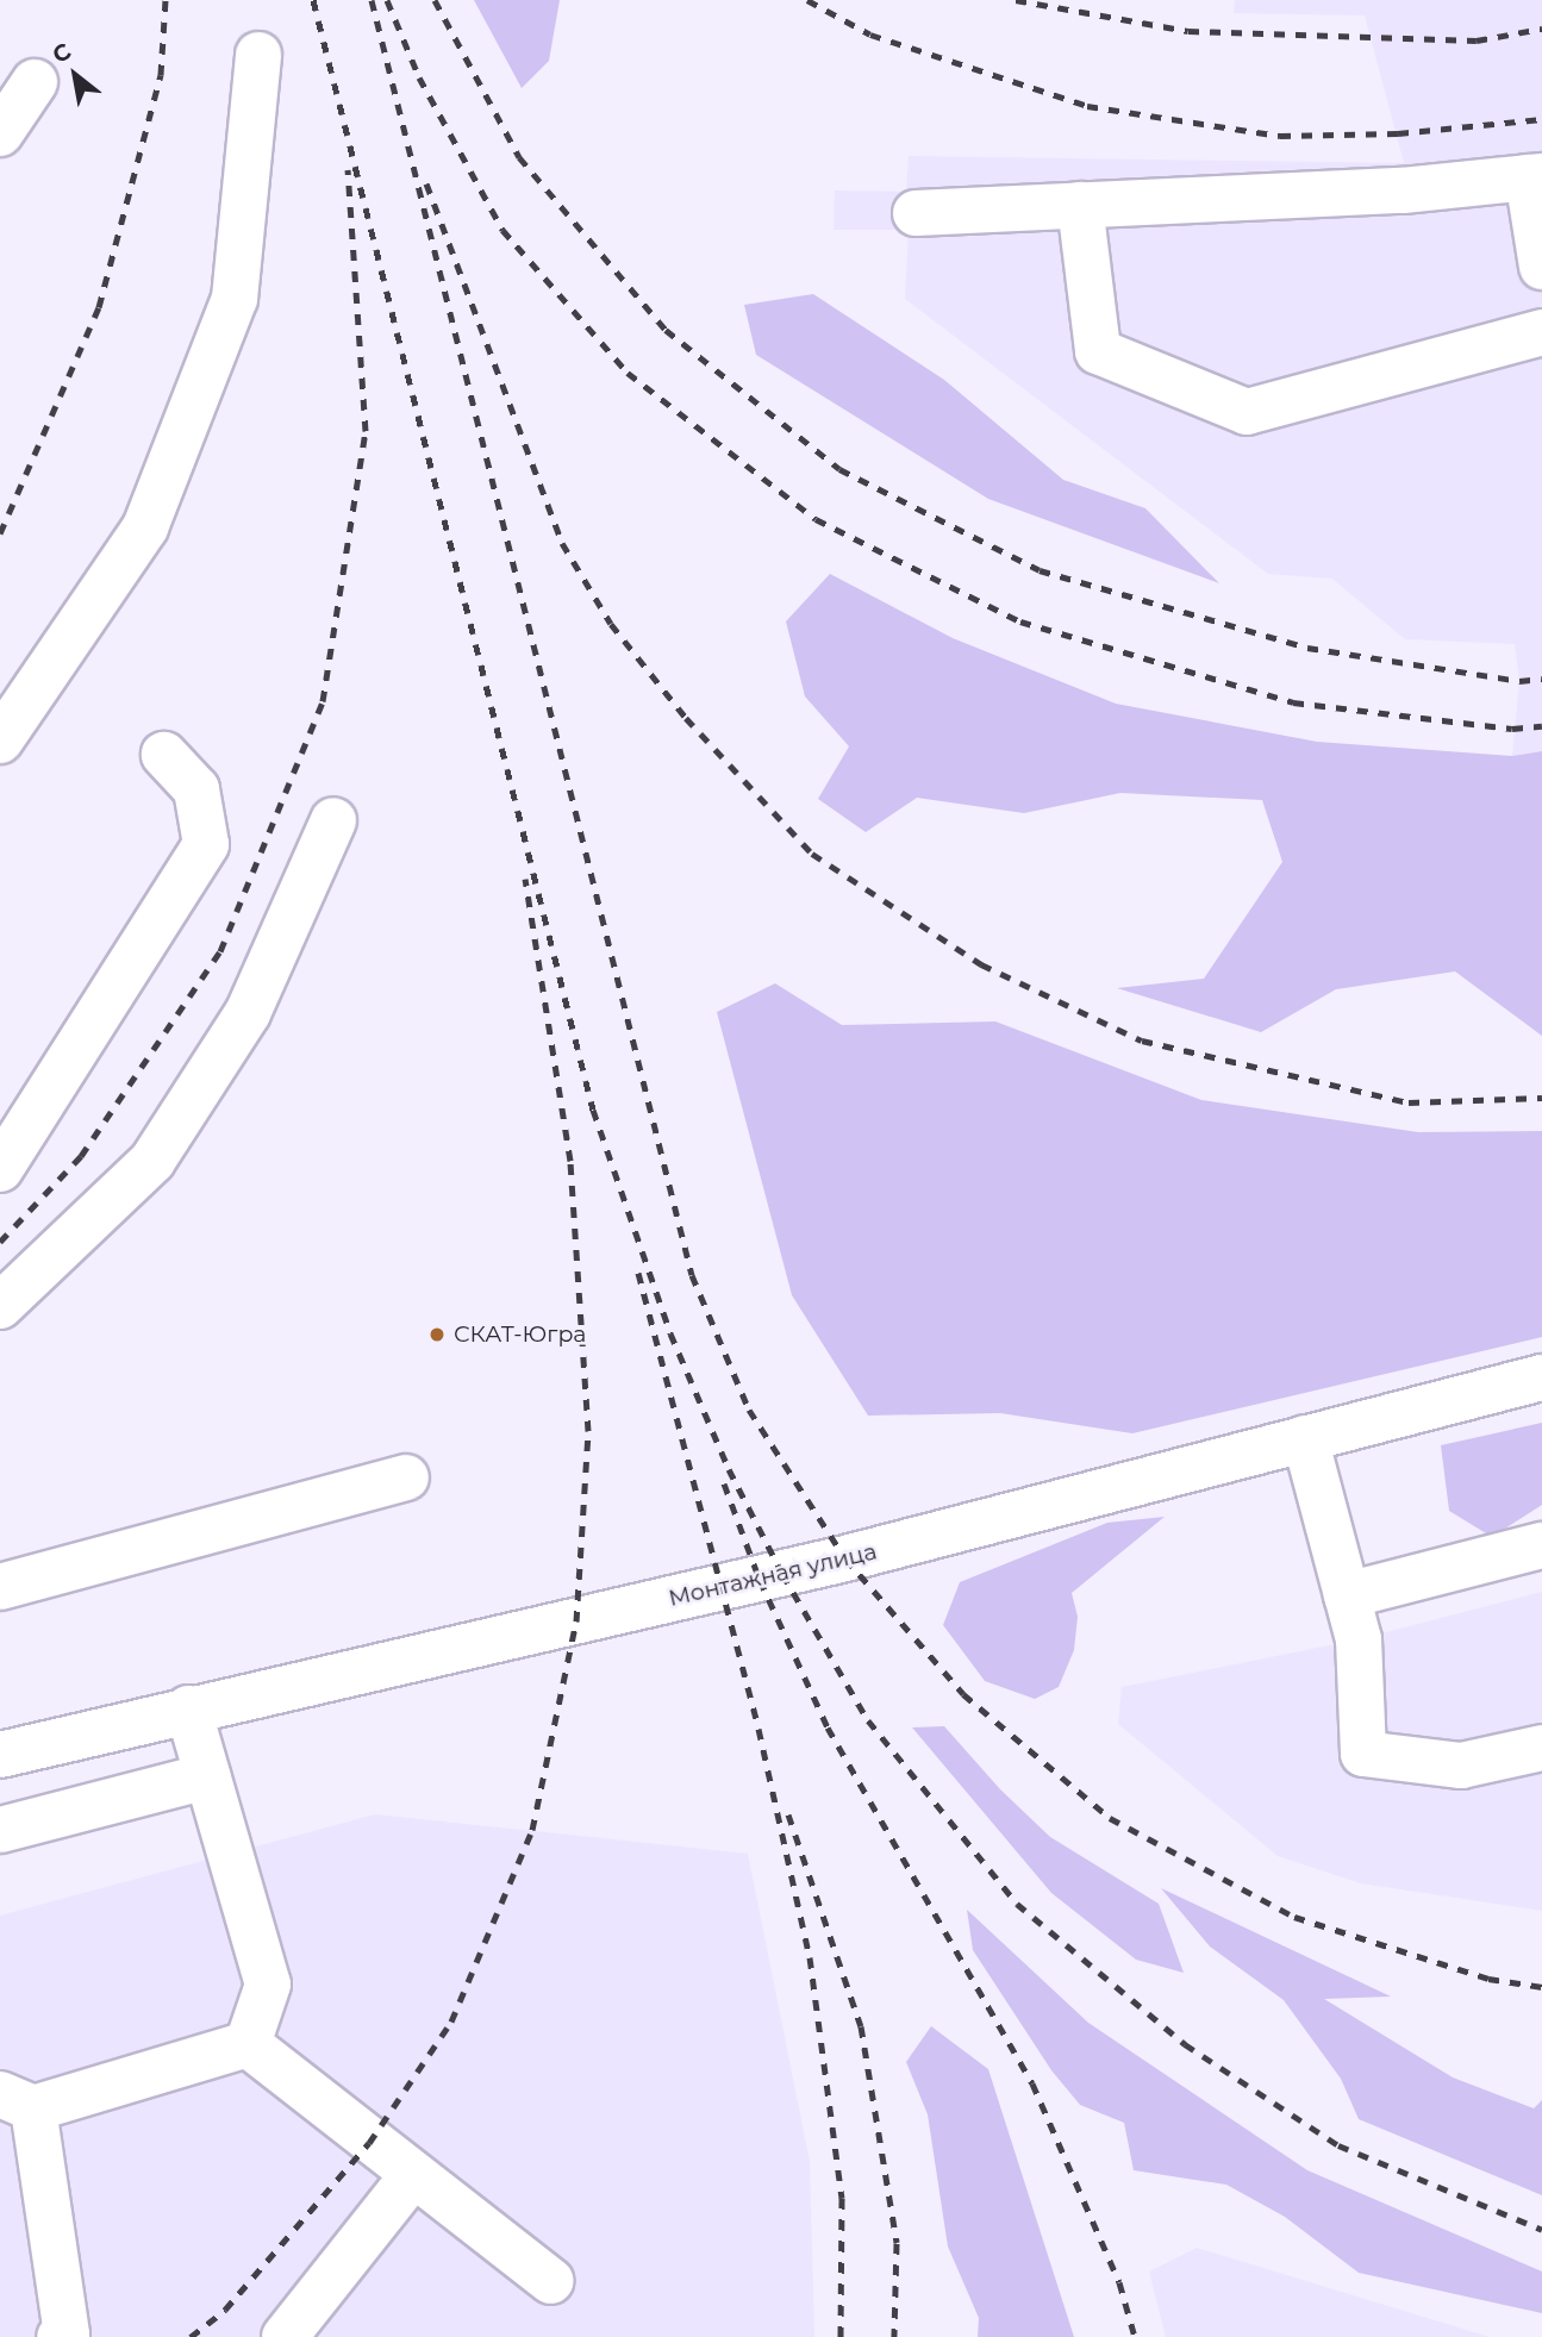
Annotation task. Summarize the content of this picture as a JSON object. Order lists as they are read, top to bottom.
{
  "streets": {
    "street": ["Монтажная улица"]
  },
  "places": ["СКАТ-Югра"],
  "north": "top left"
}
